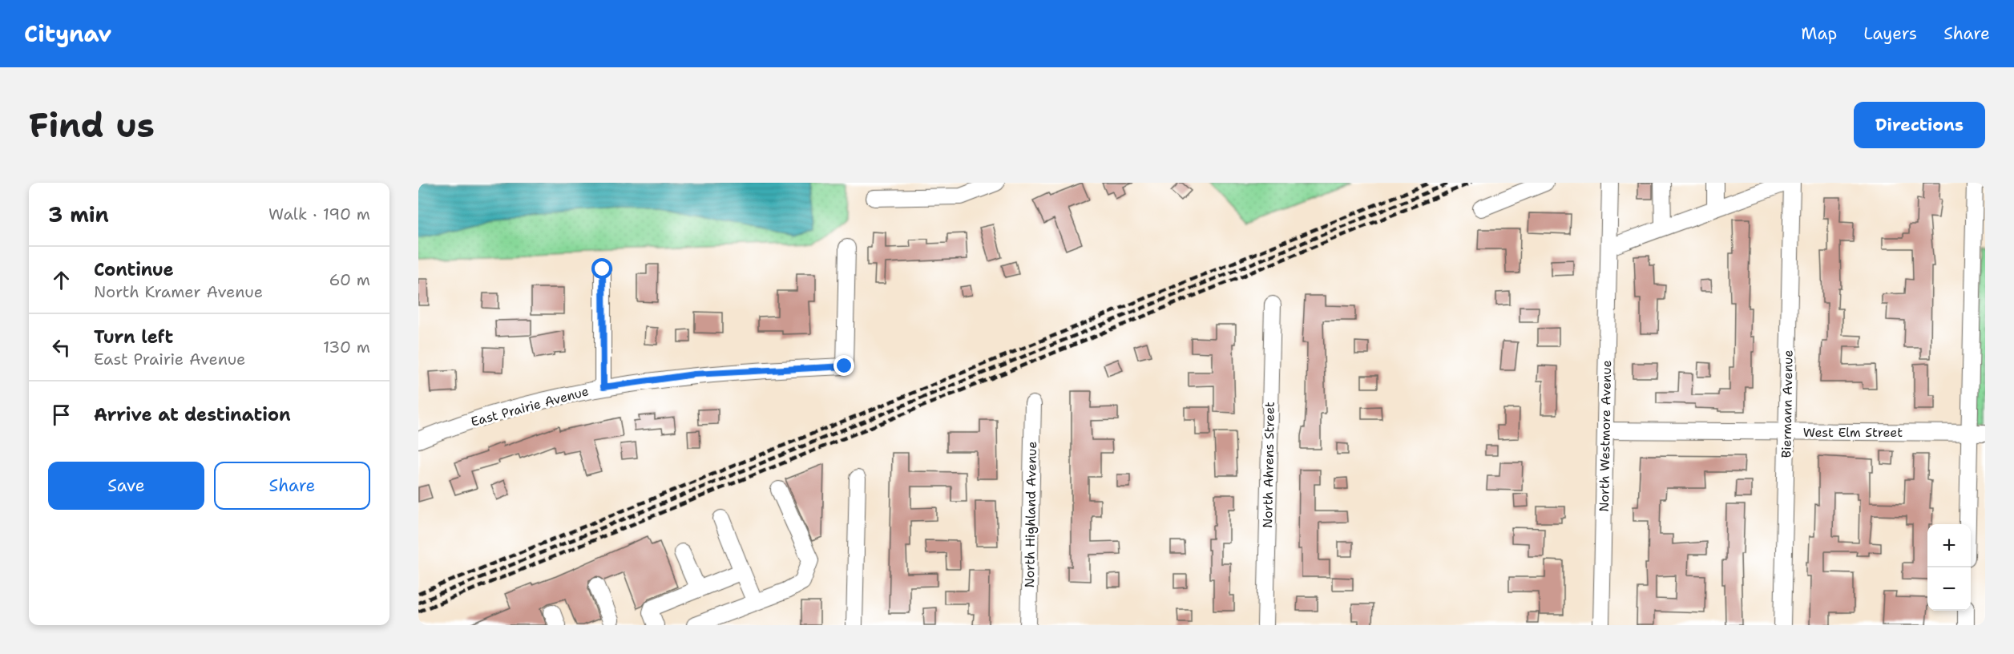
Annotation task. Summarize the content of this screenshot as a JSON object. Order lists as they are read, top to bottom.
{
  "streets": {
    "street": [
      "Biermann Avenue",
      "East Prairie Avenue",
      "West Elm Street",
      "North Westmore Avenue",
      "North Ahrens Street",
      "North Highland Avenue"
    ]
  },
  "crossings": [
    ["Biermann Avenue", "West Elm Street"],
    ["West Elm Street", "North Westmore Avenue"]
  ],
  "page": {
    "header": "Citynav",
    "nav": ["Map", "Layers", "Share"],
    "buttons": [
      "Directions",
      ["Save", "Share"]
    ],
    "title": "Find us",
    "heading": ["3 min", "Walk · 190 m"],
    "list": [
      ["Continue", "North Kramer Avenue", "60 m"],
      ["Turn left", "East Prairie Avenue", "130 m"],
      "Arrive at destination"
    ],
    "map_buttons": ["+", "−"]
  }
}
